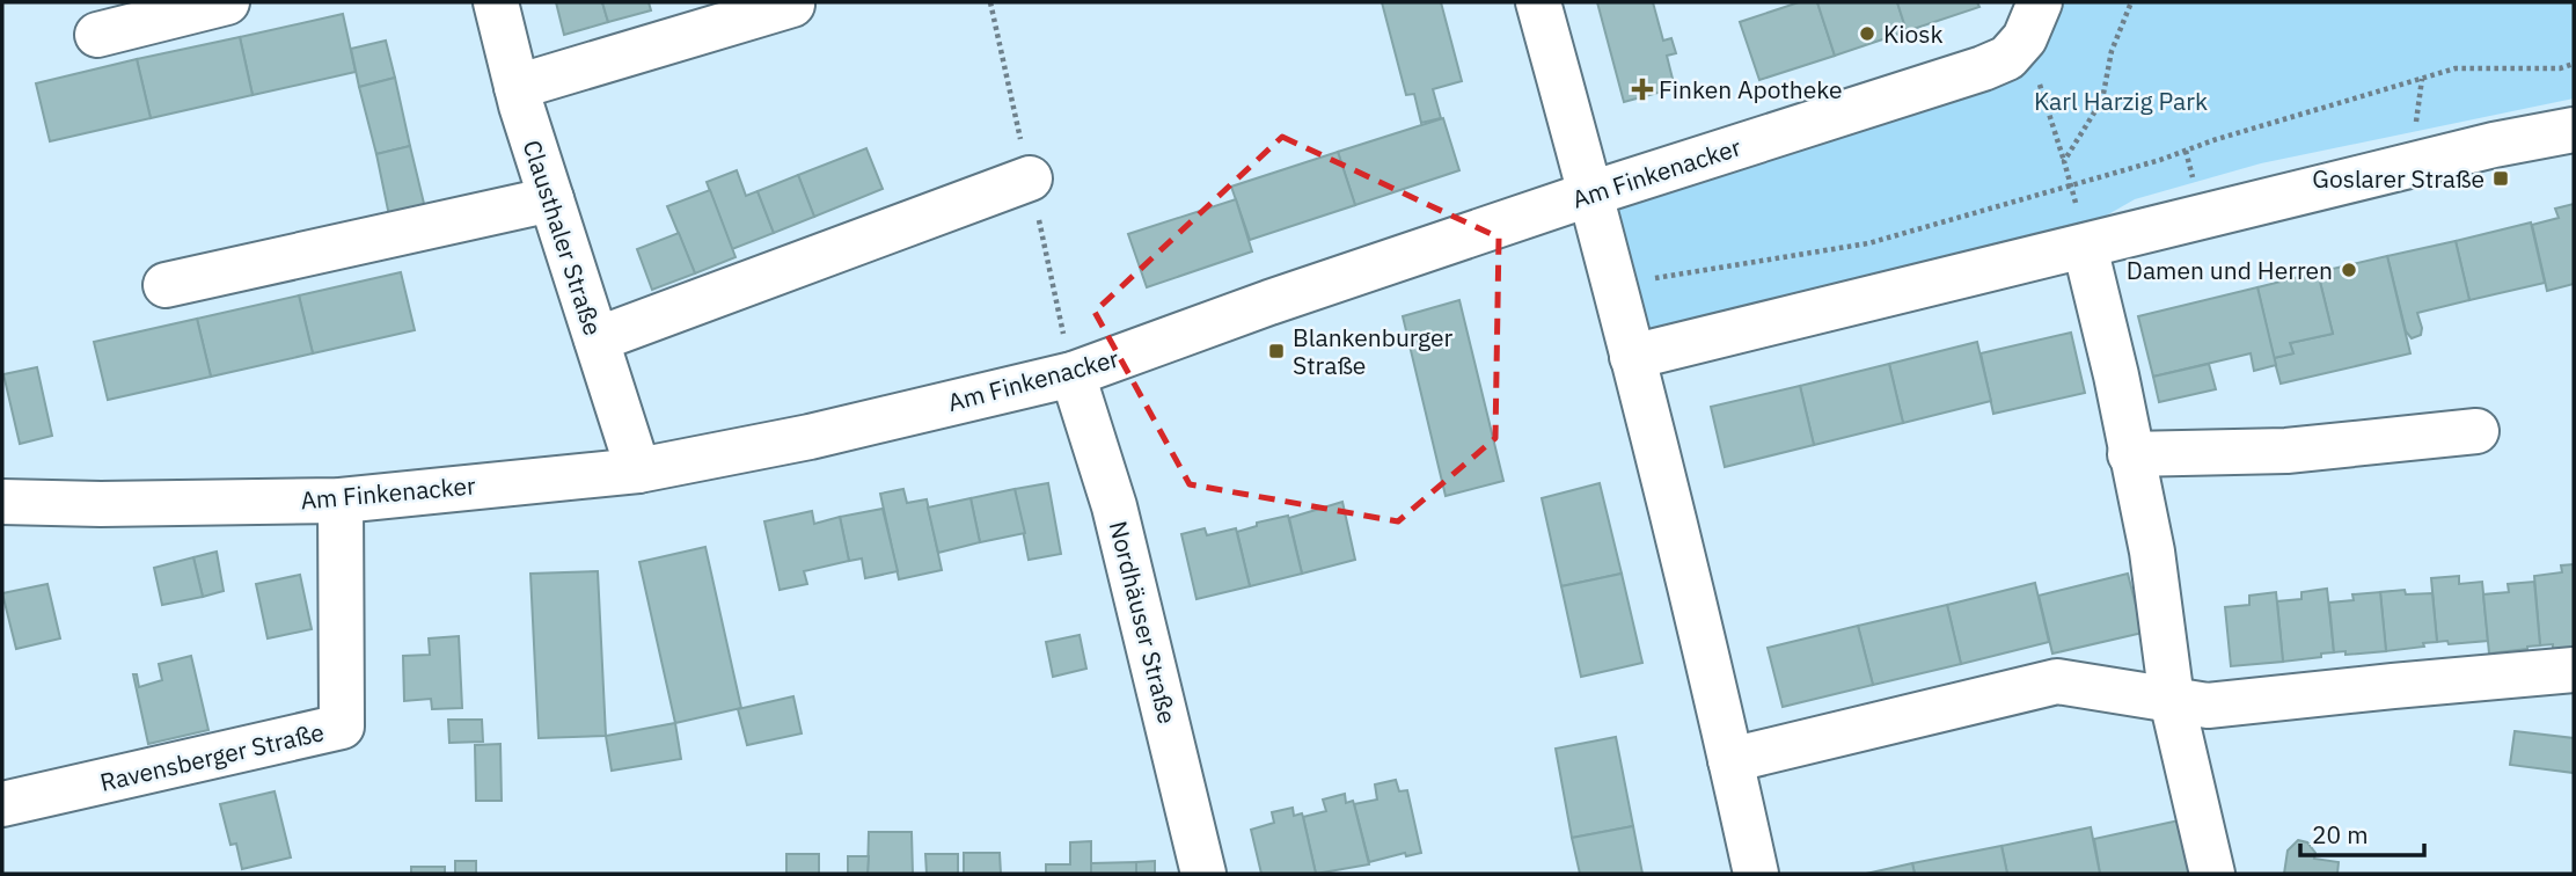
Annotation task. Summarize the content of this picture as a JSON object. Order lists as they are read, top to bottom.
{
  "streets": {
    "street": [
      "Am Finkenacker",
      "Clausthaler Straße",
      "Nordhäuser Straße",
      "Ravensberger Straße"
    ]
  },
  "crossings": [
    ["Am Finkenacker", "Clausthaler Straße"],
    ["Am Finkenacker", "Nordhäuser Straße"],
    ["Am Finkenacker", "Ravensberger Straße"]
  ],
  "parks": ["Karl Harzig Park"],
  "places": {
    "other": ["Kiosk", "Damen und Herren"],
    "health": ["Finken Apotheke"],
    "transit": ["Goslarer Straße", "Blankenburger Straße"]
  },
  "scale_bar": "20 m"
}
